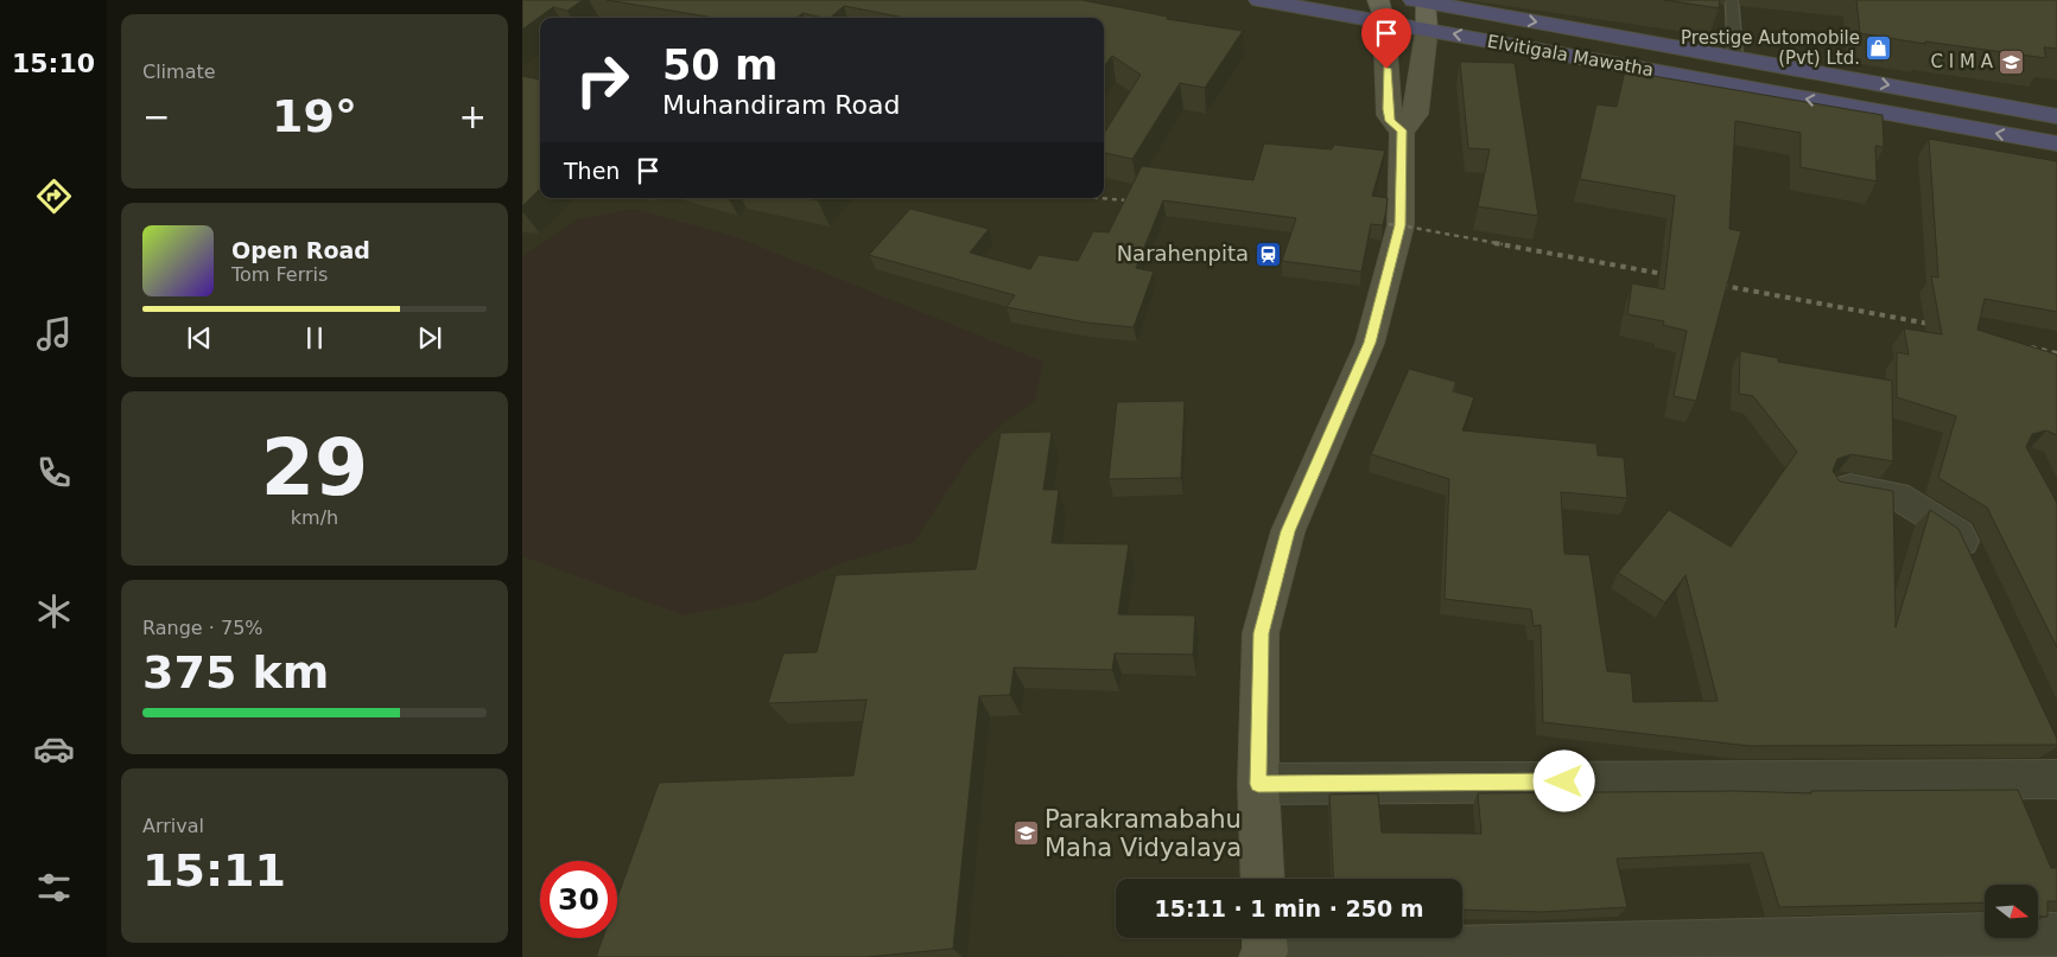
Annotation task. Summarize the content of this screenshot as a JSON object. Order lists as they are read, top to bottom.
{
  "streets": {
    "highway": ["Elvitigala Mawatha"]
  },
  "places": {
    "shop": ["Prestige Automobile (Pvt) Ltd."],
    "school or university": ["C I M A", "Parakramabahu Maha Vidyalaya"],
    "station": ["Narahenpita"]
  },
  "north": "right",
  "page": {
    "tabs": "15:10",
    "tile": [
      "Climate",
      ["29", "km/h"],
      ["Range · 75%", "375 km"],
      ["Arrival", "15:11"]
    ],
    "turn": ["50 m", "Muhandiram Road"],
    "heat": ["−", "19°", "+"],
    "then": "Then",
    "song": ["Open Road", "Tom Ferris"],
    "limit": "30",
    "trip": "15:11 · 1 min · 250 m"
  }
}
